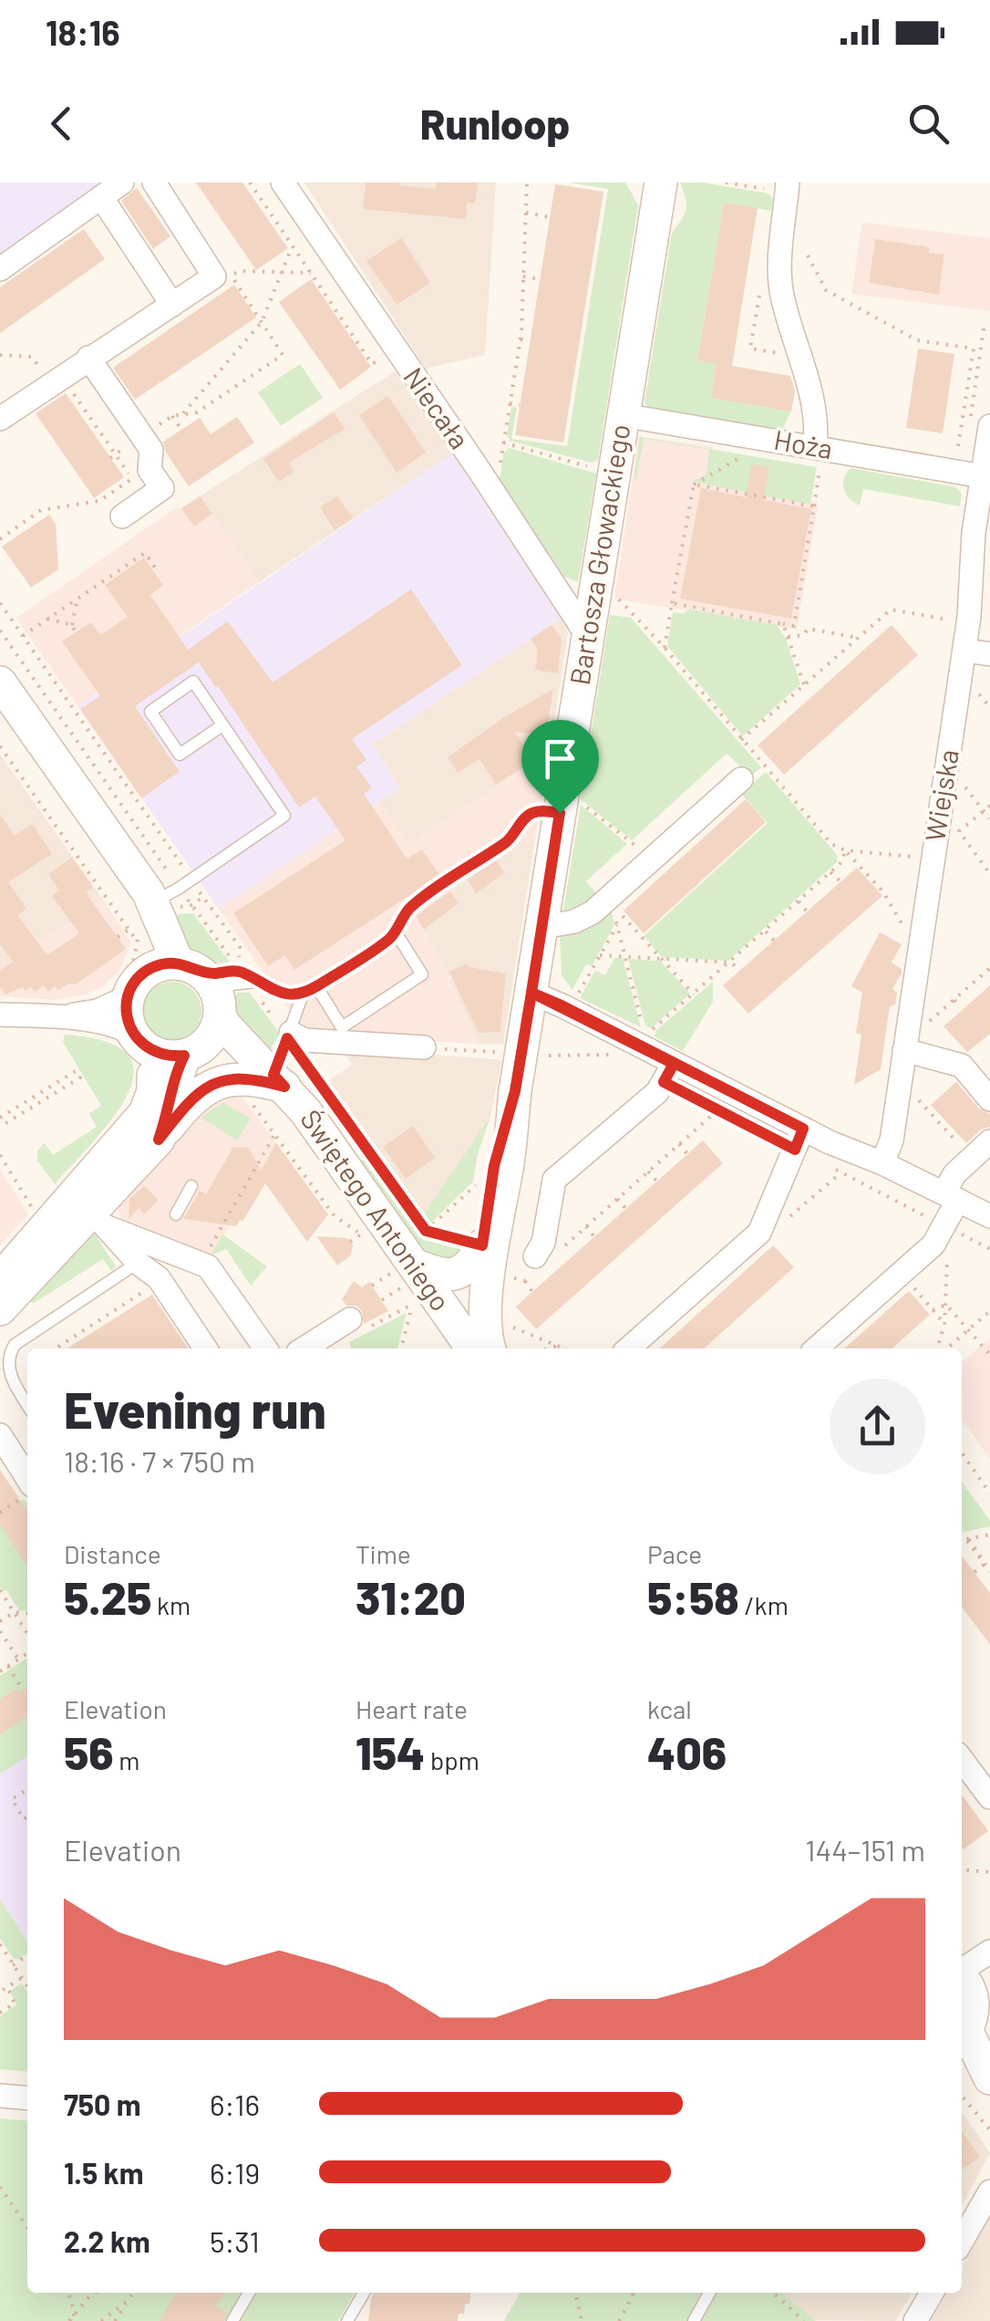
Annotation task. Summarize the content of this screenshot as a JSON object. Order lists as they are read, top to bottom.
{
  "streets": {
    "street": [
      "Niecała",
      "Hoża",
      "Bartosza Głowackiego",
      "Wiejska",
      "Świętego Antoniego"
    ]
  },
  "crossings": [
    ["Niecała", "Bartosza Głowackiego"],
    ["Hoża", "Bartosza Głowackiego"],
    ["Hoża", "Wiejska"],
    ["Bartosza Głowackiego", "Świętego Antoniego"]
  ],
  "page": {
    "status": "18:16",
    "header": "Runloop",
    "heading": ["Evening run", "18:16 · 7 × 750 m"],
    "stats": [
      ["Distance", "5.25 km"],
      ["Time", "31:20"],
      ["Pace", "5:58 /km"],
      ["Elevation", "56 m"],
      ["Heart rate", "154 bpm"],
      ["kcal", "406"]
    ],
    "chart": ["Elevation", "144–151 m"],
    "list": [
      {
        "name": "750 m",
        "note": "6:16"
      },
      {
        "name": "1.5 km",
        "note": "6:19"
      },
      {
        "name": "2.2 km",
        "note": "5:31"
      }
    ]
  }
}
